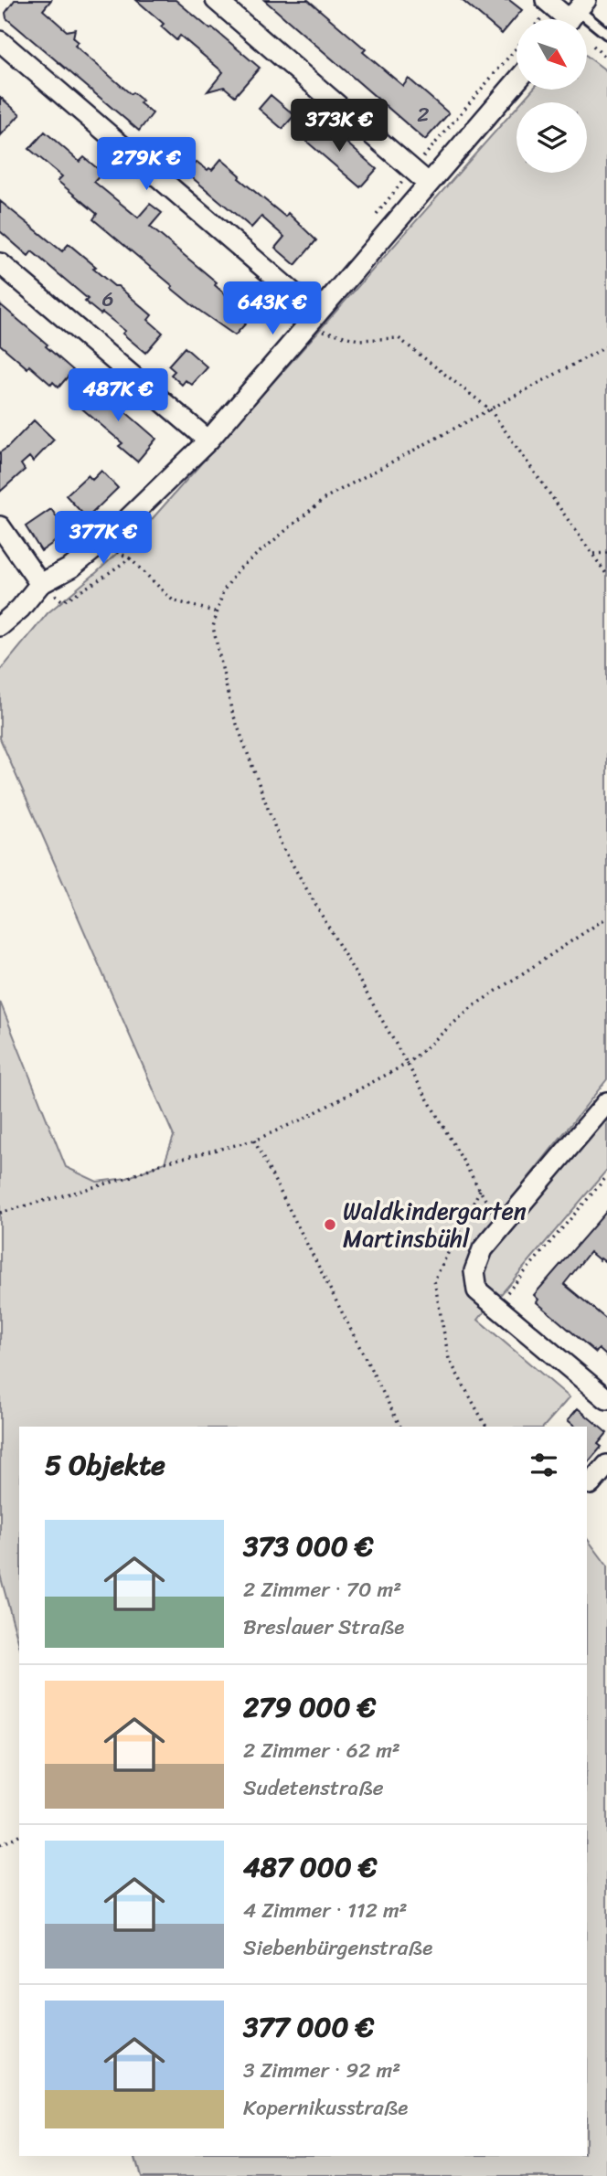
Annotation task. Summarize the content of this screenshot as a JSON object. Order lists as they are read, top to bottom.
{
  "places": ["Waldkindergarten Martinsbühl"],
  "house_numbers": ["2", "6"],
  "north": "bottom right",
  "page": {
    "price": [
      "373K €",
      "279K €",
      "643K €",
      "487K €",
      "377K €"
    ],
    "heading": "5 Objekte",
    "list": [
      {
        "name": "373 000 €",
        "note": "2 Zimmer · 70 m² · Breslauer Straße"
      },
      {
        "name": "279 000 €",
        "note": "2 Zimmer · 62 m² · Sudetenstraße"
      },
      {
        "name": "487 000 €",
        "note": "4 Zimmer · 112 m² · Siebenbürgenstraße"
      },
      {
        "name": "377 000 €",
        "note": "3 Zimmer · 92 m² · Kopernikusstraße"
      }
    ]
  }
}
